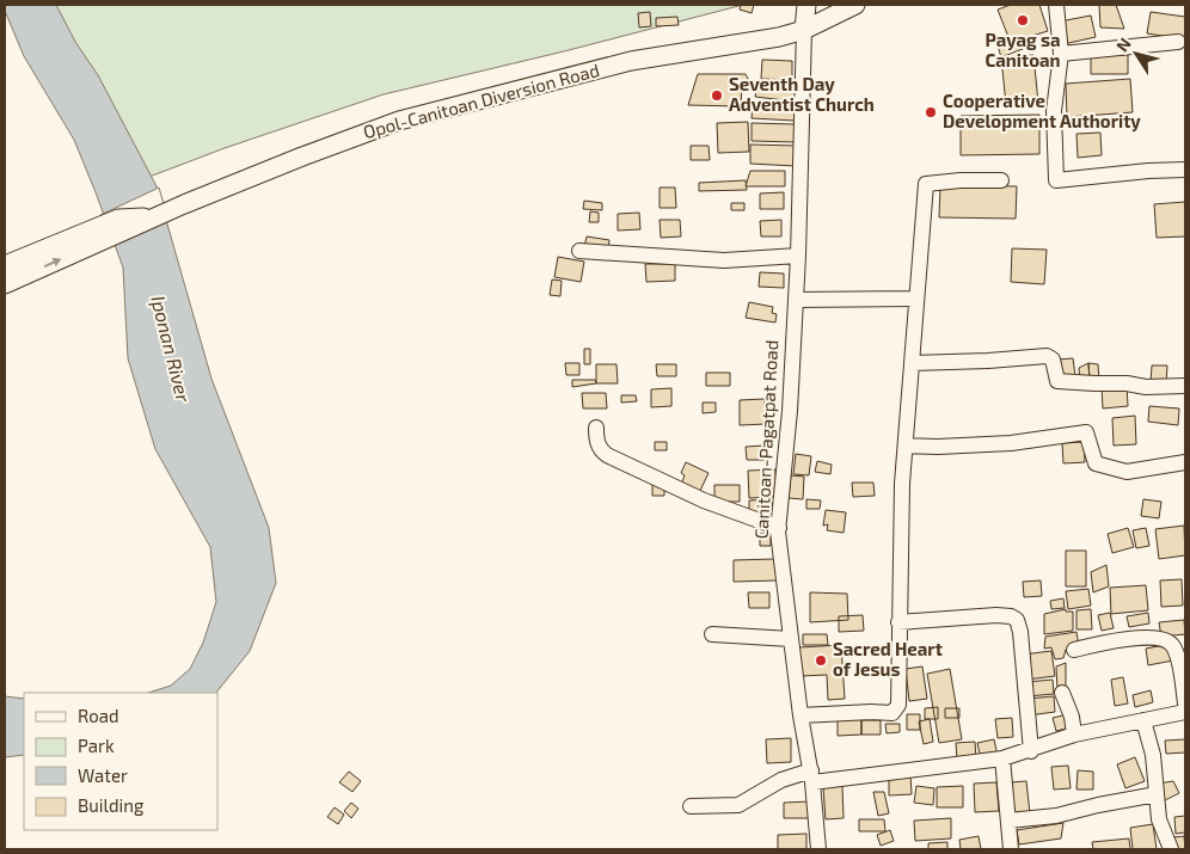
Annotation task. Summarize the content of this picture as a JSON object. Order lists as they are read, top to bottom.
{
  "streets": {
    "main road": ["Opol-Canitoan Diversion Road"],
    "street": ["Canitoan-Pagatpat Road"]
  },
  "crossings": [
    ["Opol-Canitoan Diversion Road", "Canitoan-Pagatpat Road"]
  ],
  "water": ["Iponan River"],
  "places": [
    "Payag sa Canitoan",
    "Seventh Day Adventist Church",
    "Cooperative Development Authority",
    "Sacred Heart of Jesus"
  ],
  "legend": [
    "Road",
    "Park",
    "Water",
    "Building"
  ],
  "north": "top left"
}
